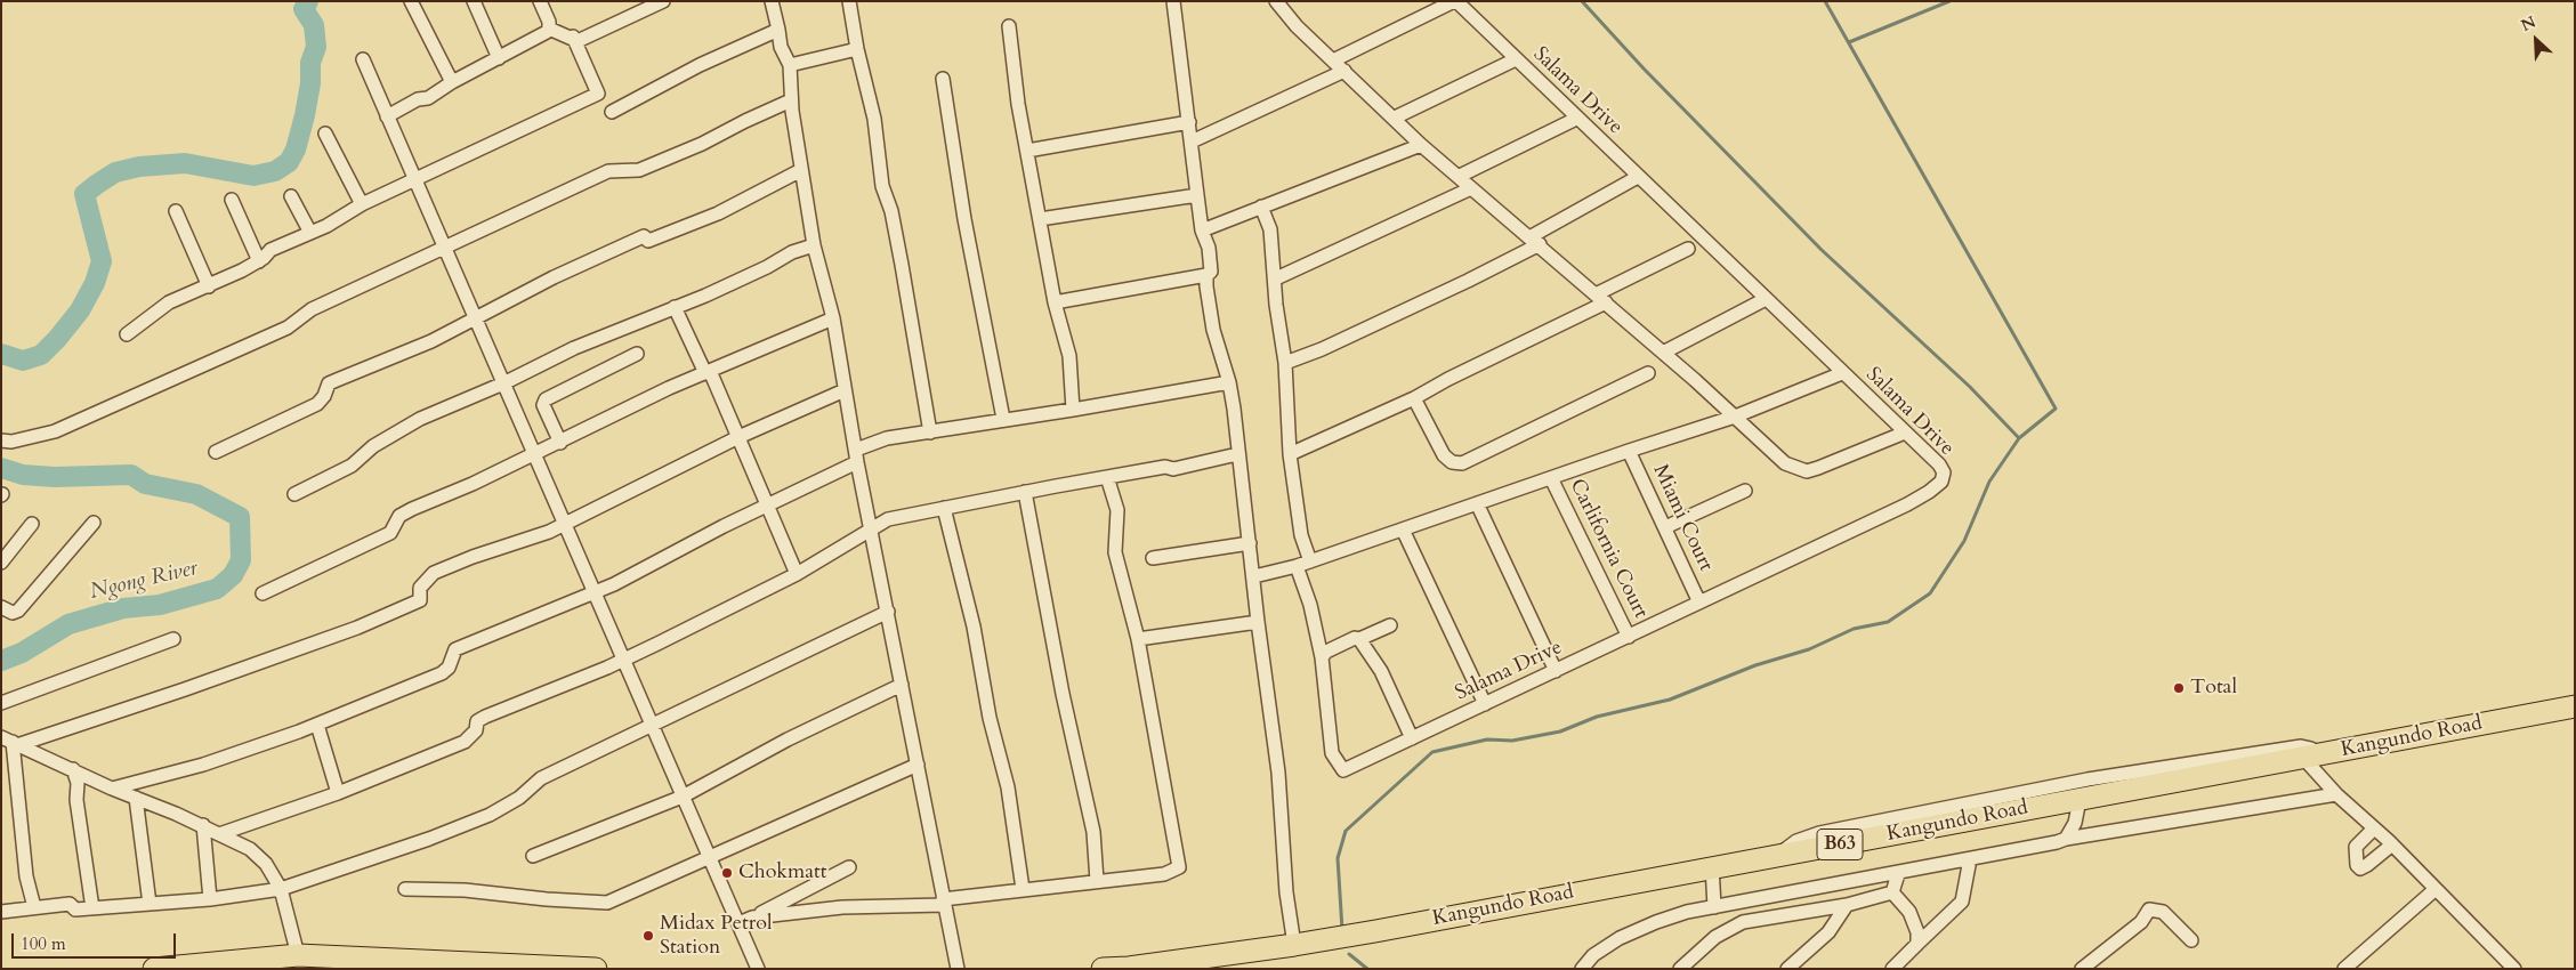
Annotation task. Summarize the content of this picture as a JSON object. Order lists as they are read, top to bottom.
{
  "streets": {
    "highway": ["Kangundo Road", "B63"],
    "street": ["Salama Drive", "Miami Court", "Carlifornia Court"]
  },
  "crossings": [
    ["Salama Drive", "Miami Court"],
    ["Salama Drive", "Carlifornia Court"]
  ],
  "water": ["Ngong River"],
  "places": ["Total", "Chokmatt", "Midax Petrol Station"],
  "scale_bar": "100 m",
  "north": "top left"
}
